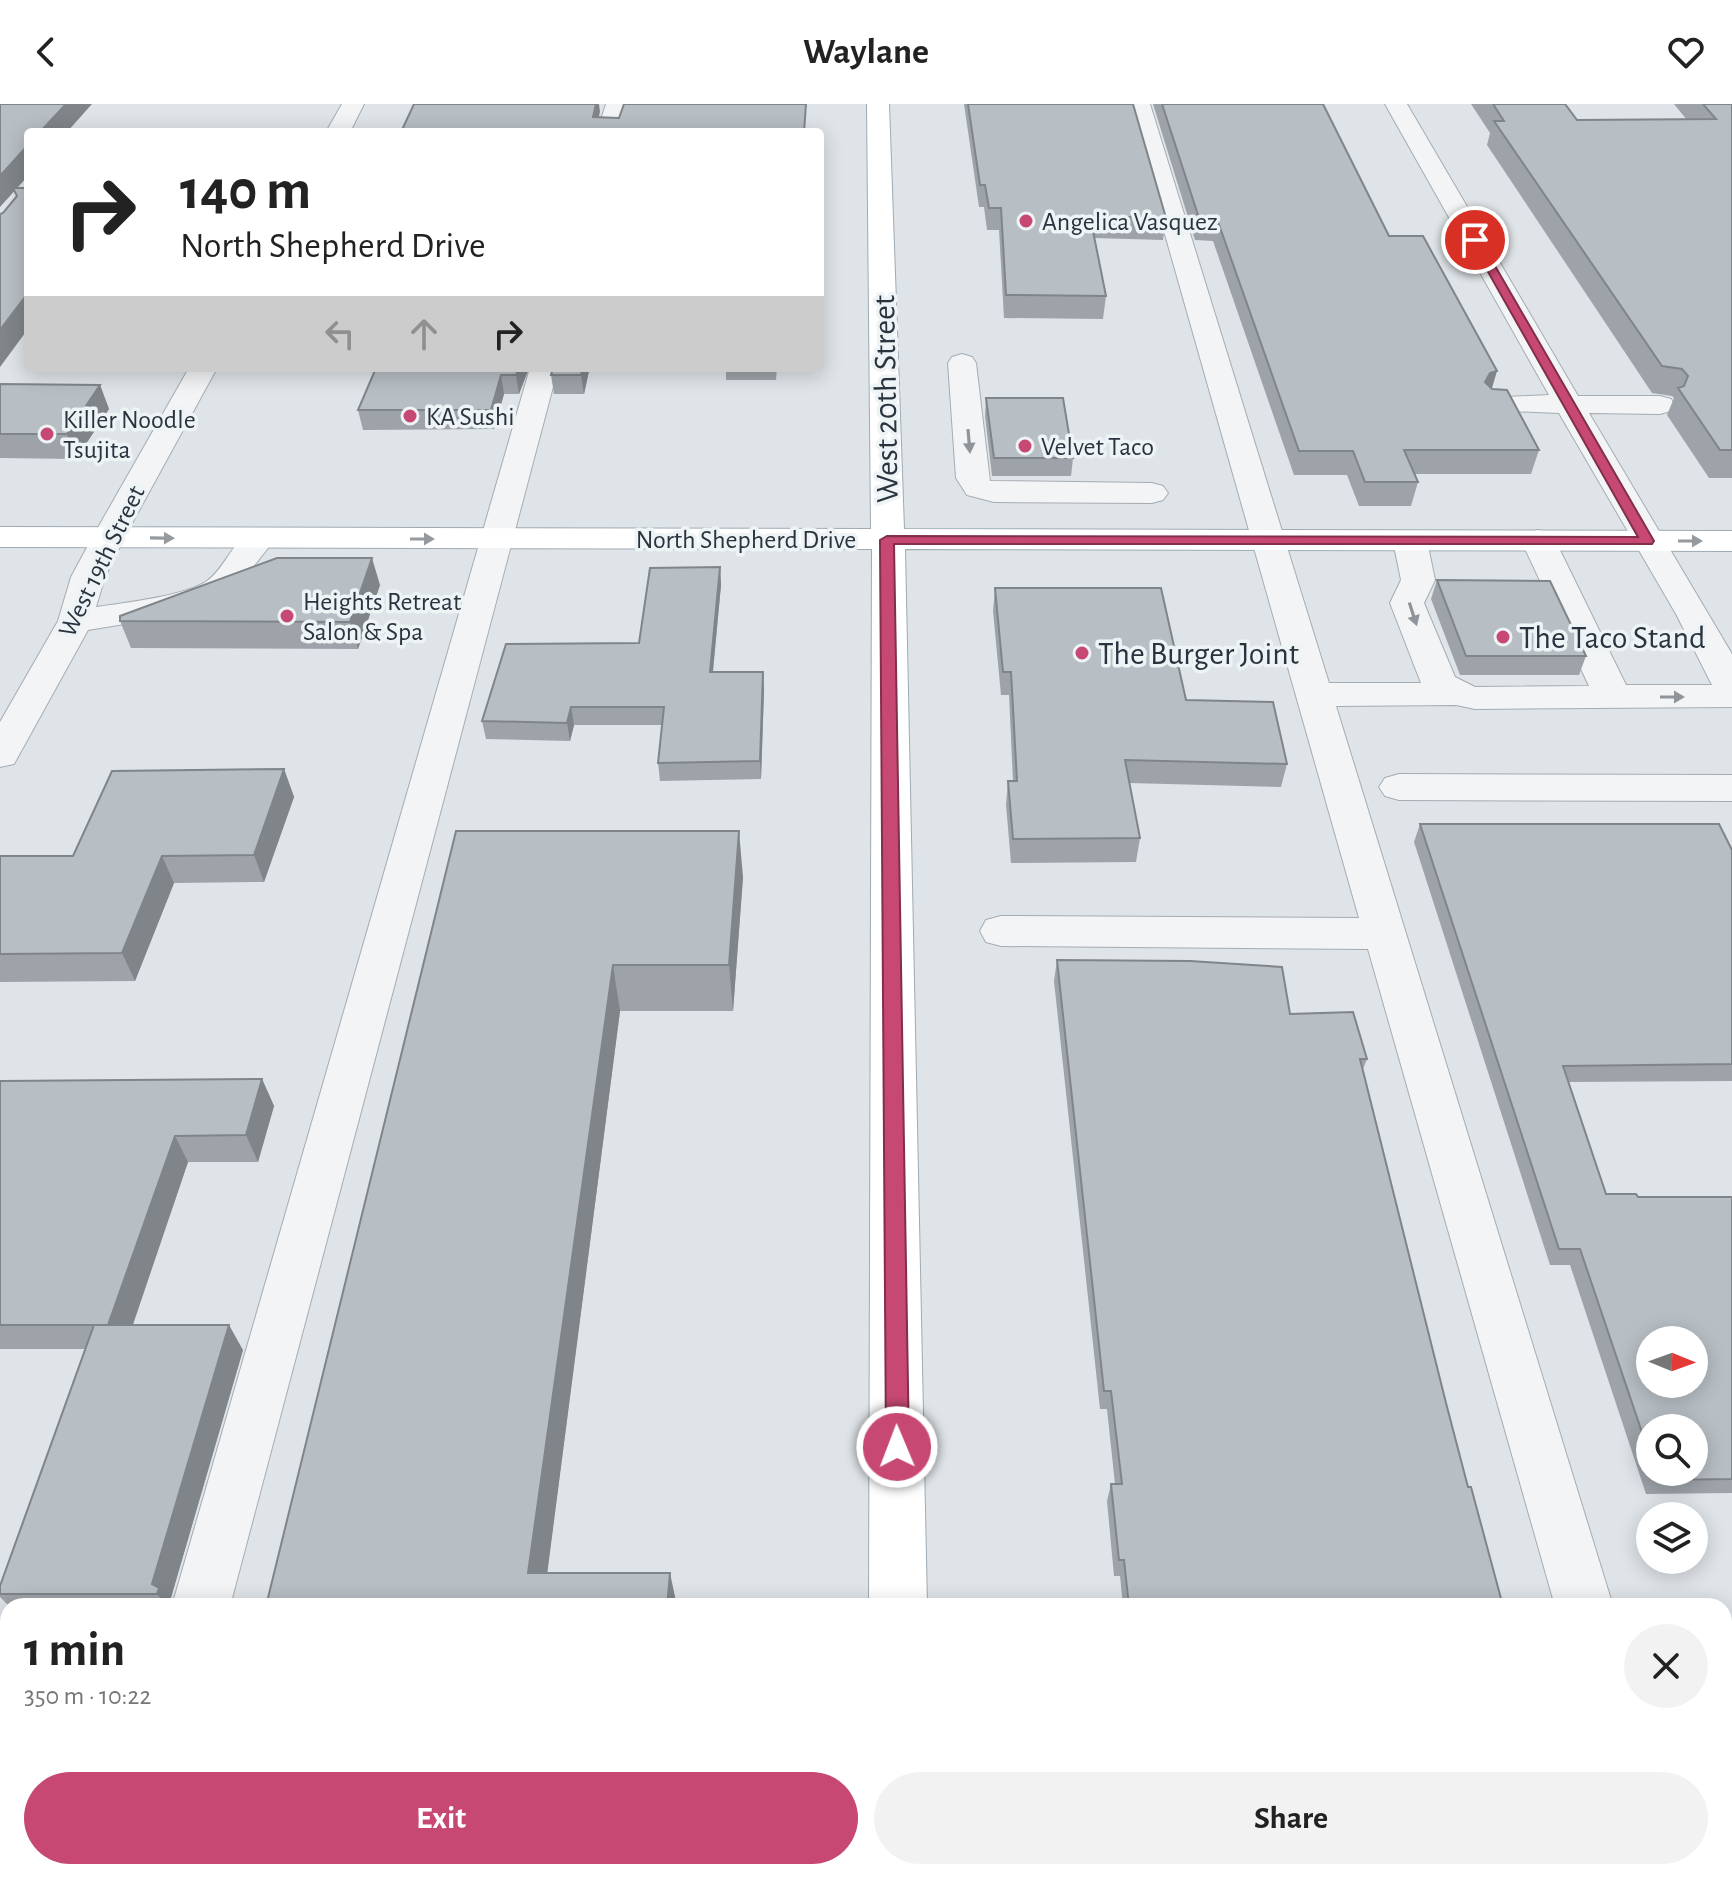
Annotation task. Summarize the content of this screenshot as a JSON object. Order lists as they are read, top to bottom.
{
  "streets": {
    "main road": ["West 20th Street", "North Shepherd Drive"],
    "street": ["West 19th Street"]
  },
  "crossings": [
    ["West 20th Street", "North Shepherd Drive"],
    ["North Shepherd Drive", "West 19th Street"]
  ],
  "places": [
    "Angelica Vasquez",
    "KA Sushi",
    "Killer Noodle Tsujita",
    "Velvet Taco",
    "Heights Retreat Salon & Spa",
    "The Taco Stand",
    "The Burger Joint"
  ],
  "north": "right",
  "page": {
    "header": "Waylane",
    "turn": ["140 m", "North Shepherd Drive"],
    "heading": ["1 min", "350 m · 10:22"],
    "buttons": ["Exit", "Share"]
  }
}
